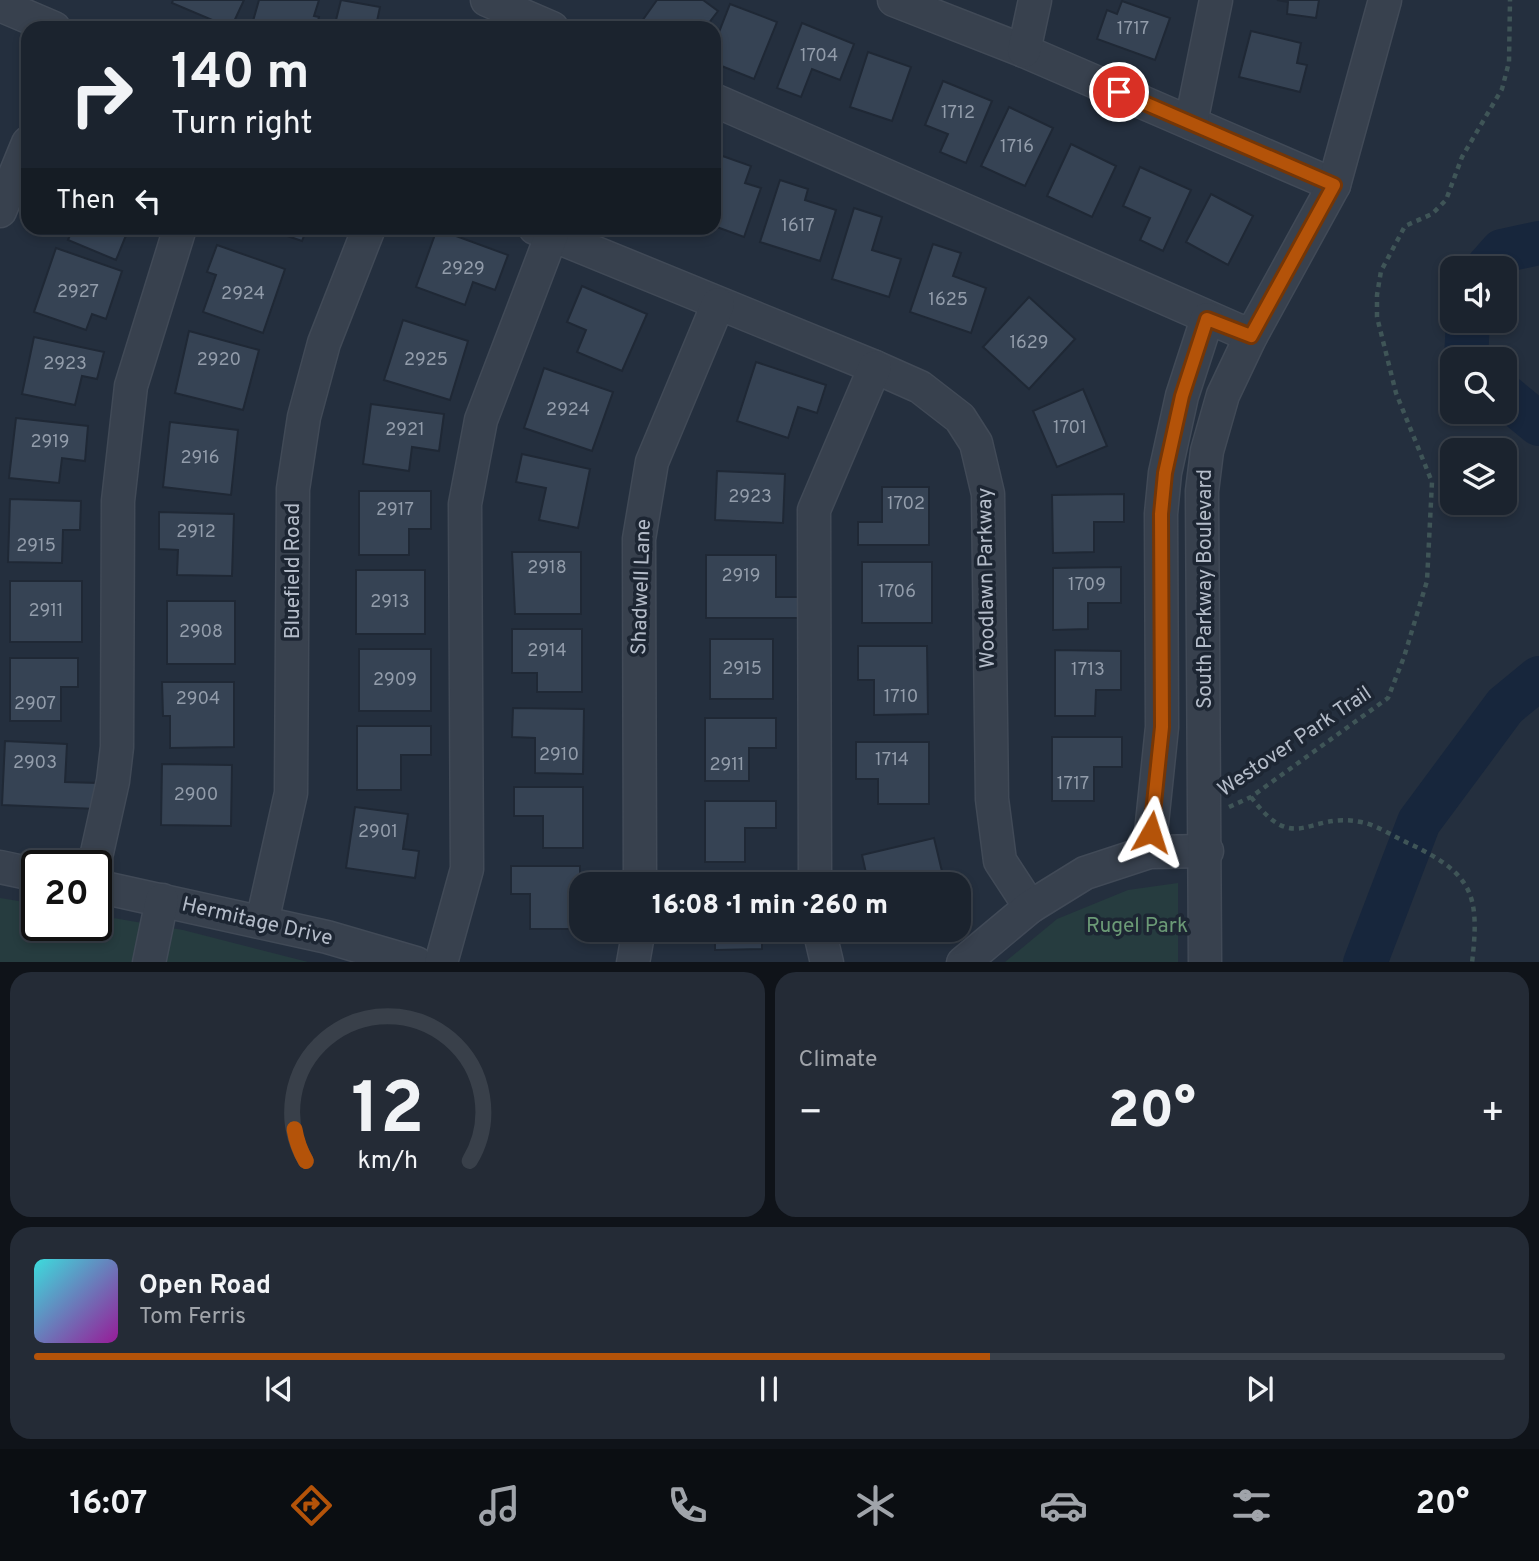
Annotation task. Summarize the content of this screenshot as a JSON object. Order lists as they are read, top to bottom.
{
  "streets": {
    "street": [
      "Bluefield Road",
      "Woodlawn Parkway",
      "Shadwell Lane",
      "South Parkway Boulevard",
      "Hermitage Drive"
    ],
    "path": ["Westover Park Trail"]
  },
  "crossings": [
    ["Bluefield Road", "Hermitage Drive"],
    ["Woodlawn Parkway", "Shadwell Lane"]
  ],
  "parks": ["Rugel Park"],
  "house_numbers": [
    "1717",
    "1704",
    "1712",
    "1716",
    "1617",
    "2929",
    "2927",
    "2924",
    "1625",
    "1629",
    "2920",
    "2925",
    "2923",
    "2924",
    "1701",
    "2921",
    "2919",
    "2916",
    "2923",
    "1702",
    "2917",
    "2912",
    "2915",
    "2918",
    "2919",
    "1709",
    "1706",
    "2913",
    "2911",
    "2908",
    "2914",
    "2915",
    "1713",
    "2909",
    "1710",
    "2904",
    "2907",
    "2910",
    "1714",
    "2903",
    "2911",
    "1717",
    "2900",
    "2901"
  ],
  "page": {
    "turn": ["140 m", "Turn right"],
    "then": "Then",
    "limit": "20",
    "trip": "16:08 · 1 min · 260 m",
    "tile": "Climate",
    "heat": ["−", "20°", "+"],
    "song": ["Open Road", "Tom Ferris"],
    "tabs": ["16:07", "20°"],
    "gauge": ["12", "km/h"]
  }
}
